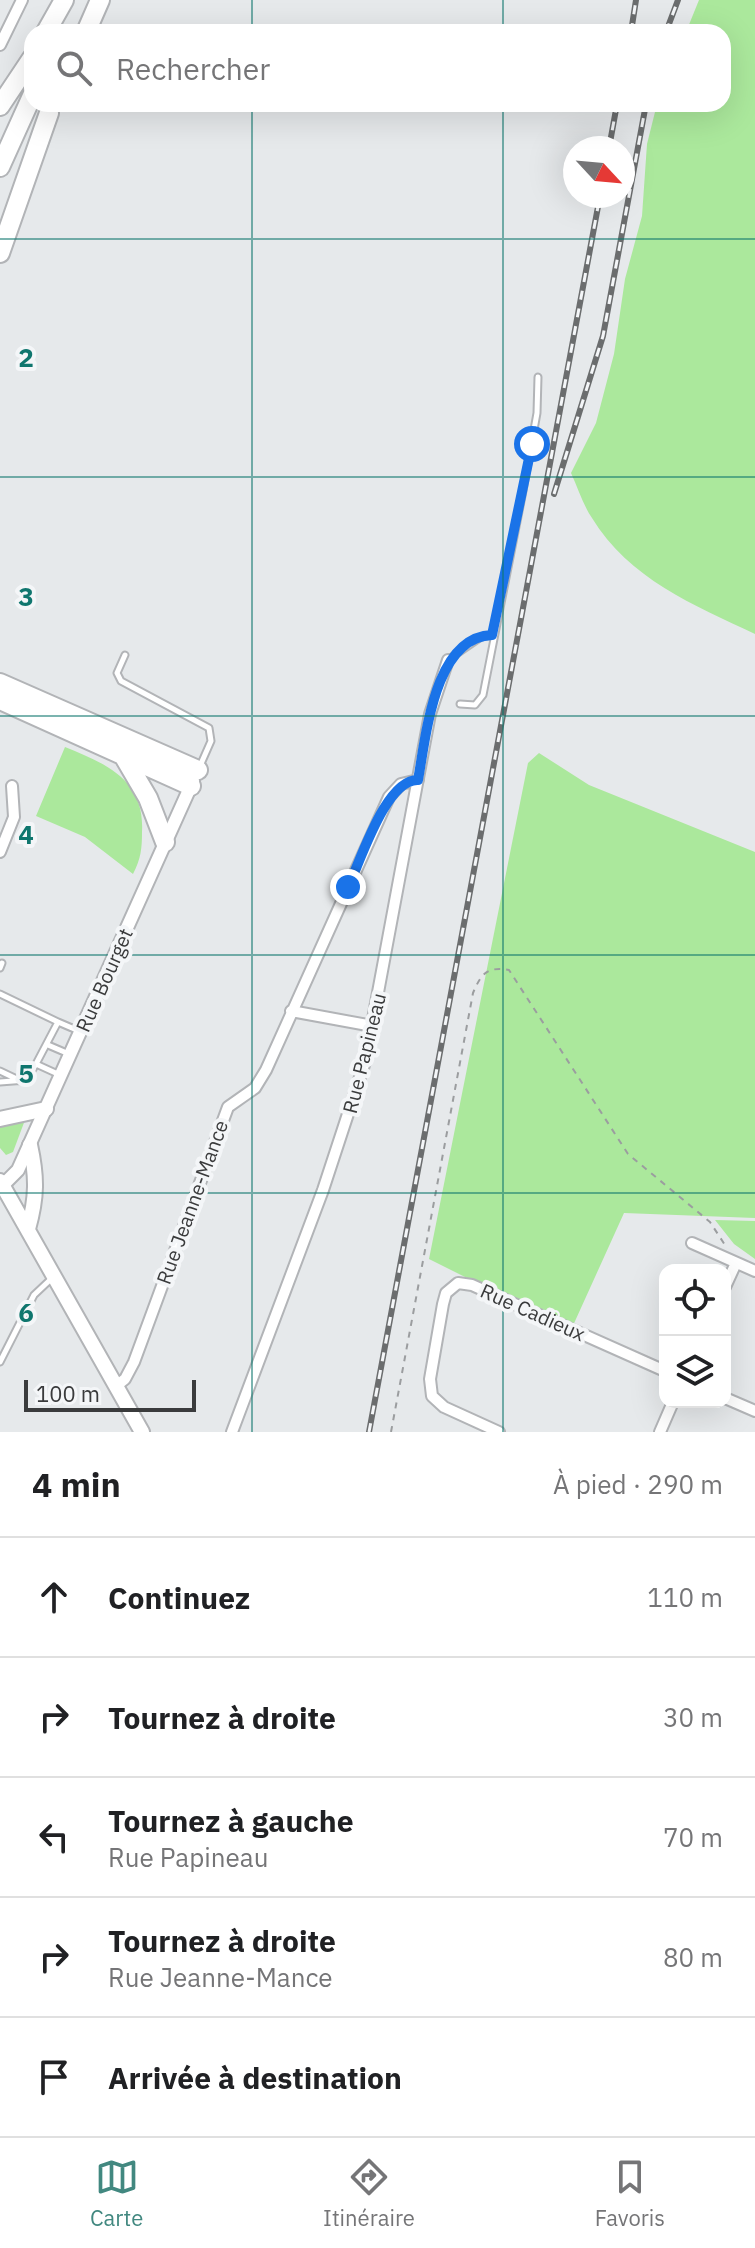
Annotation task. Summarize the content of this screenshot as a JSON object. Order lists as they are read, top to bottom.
{
  "streets": {
    "street": [
      "Rue Bourget",
      "Rue Papineau",
      "Rue Jeanne-Mance",
      "Rue Cadieux"
    ]
  },
  "crossings": [
    ["Rue Papineau", "Rue Jeanne-Mance"]
  ],
  "scale_bar": "100 m",
  "north": "bottom right",
  "page": {
    "search": "Rechercher",
    "scale": "100 m",
    "heading": ["4 min", "À pied · 290 m"],
    "list": [
      ["Continuez", "110 m"],
      ["Tournez à droite", "30 m"],
      ["Tournez à gauche", "Rue Papineau", "70 m"],
      ["Tournez à droite", "Rue Jeanne-Mance", "80 m"],
      "Arrivée à destination"
    ],
    "nav": ["Carte", "Itinéraire", "Favoris"]
  },
  "grid": {
    "rows": [
      "2",
      "3",
      "4",
      "5",
      "6"
    ]
  }
}
